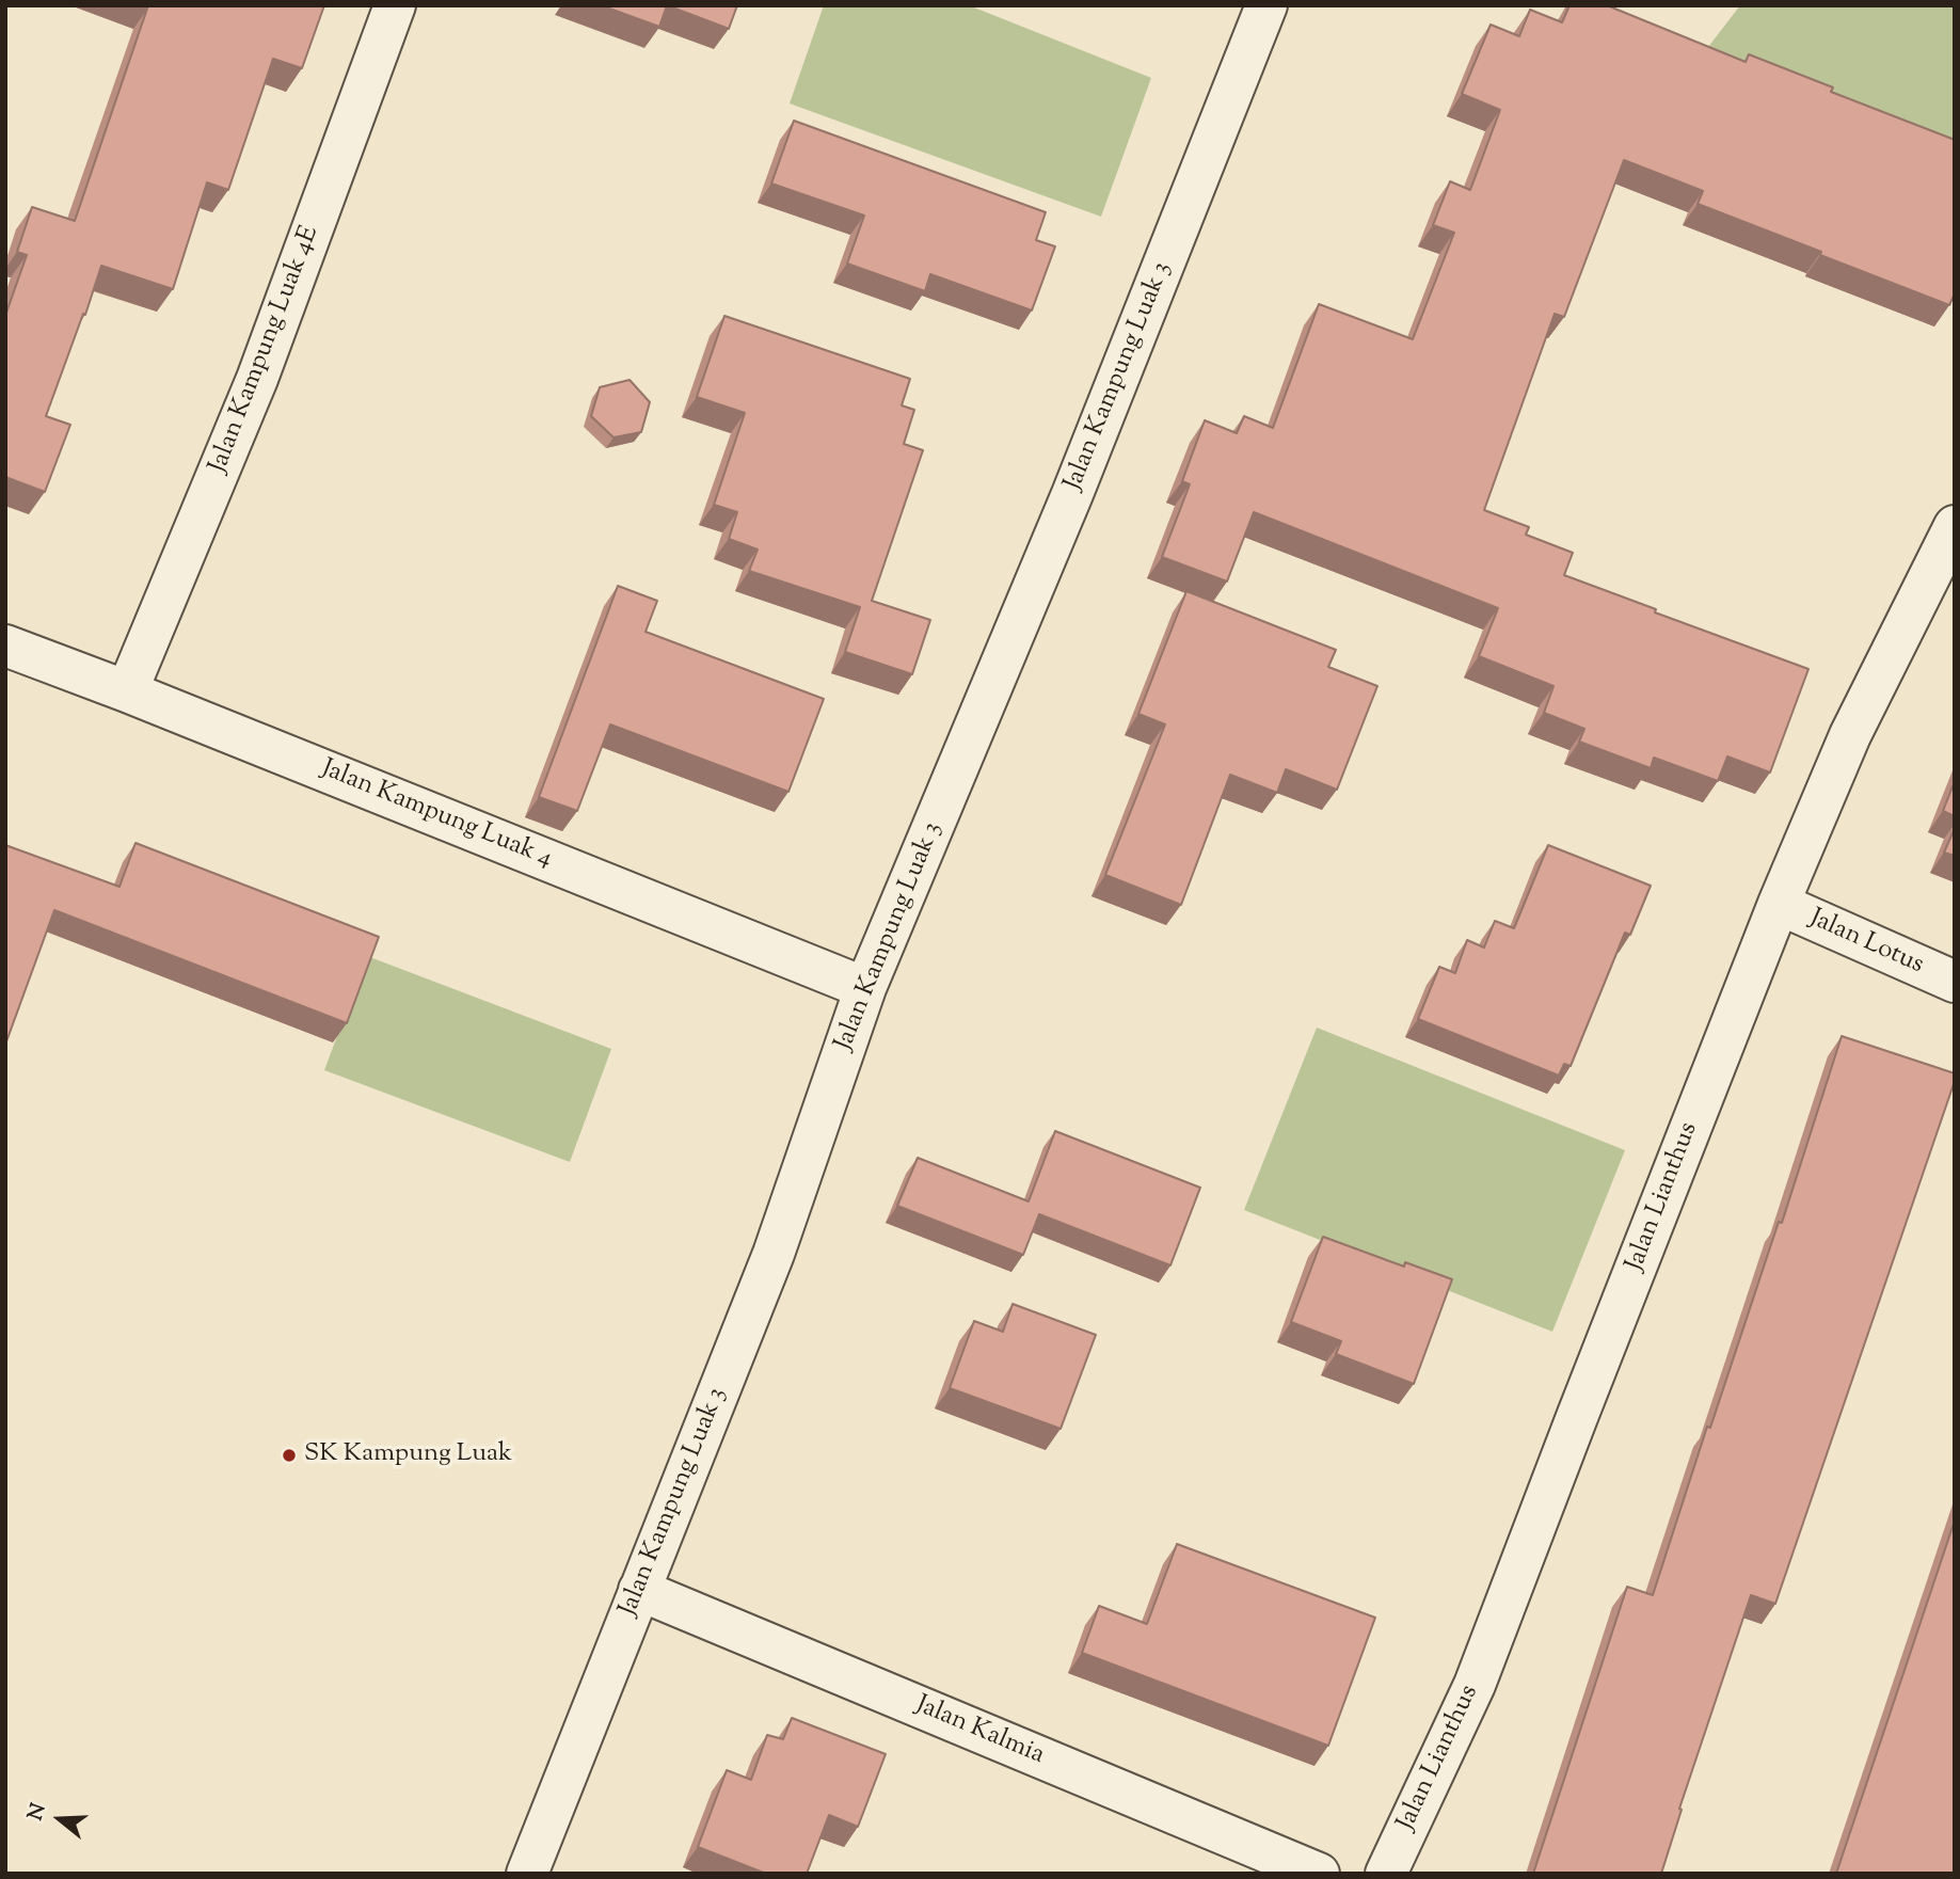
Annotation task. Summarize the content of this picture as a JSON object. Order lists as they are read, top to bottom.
{
  "streets": {
    "street": [
      "Jalan Kampung Luak 4E",
      "Jalan Kampung Luak 3",
      "Jalan Kampung Luak 4",
      "Jalan Lotus",
      "Jalan Lianthus",
      "Jalan Kalmia"
    ]
  },
  "crossings": [
    ["Jalan Kampung Luak 4E", "Jalan Kampung Luak 4"],
    ["Jalan Kampung Luak 3", "Jalan Kampung Luak 4"],
    ["Jalan Kampung Luak 3", "Jalan Kalmia"],
    ["Jalan Lotus", "Jalan Lianthus"]
  ],
  "places": ["SK Kampung Luak"],
  "north": "left"
}
